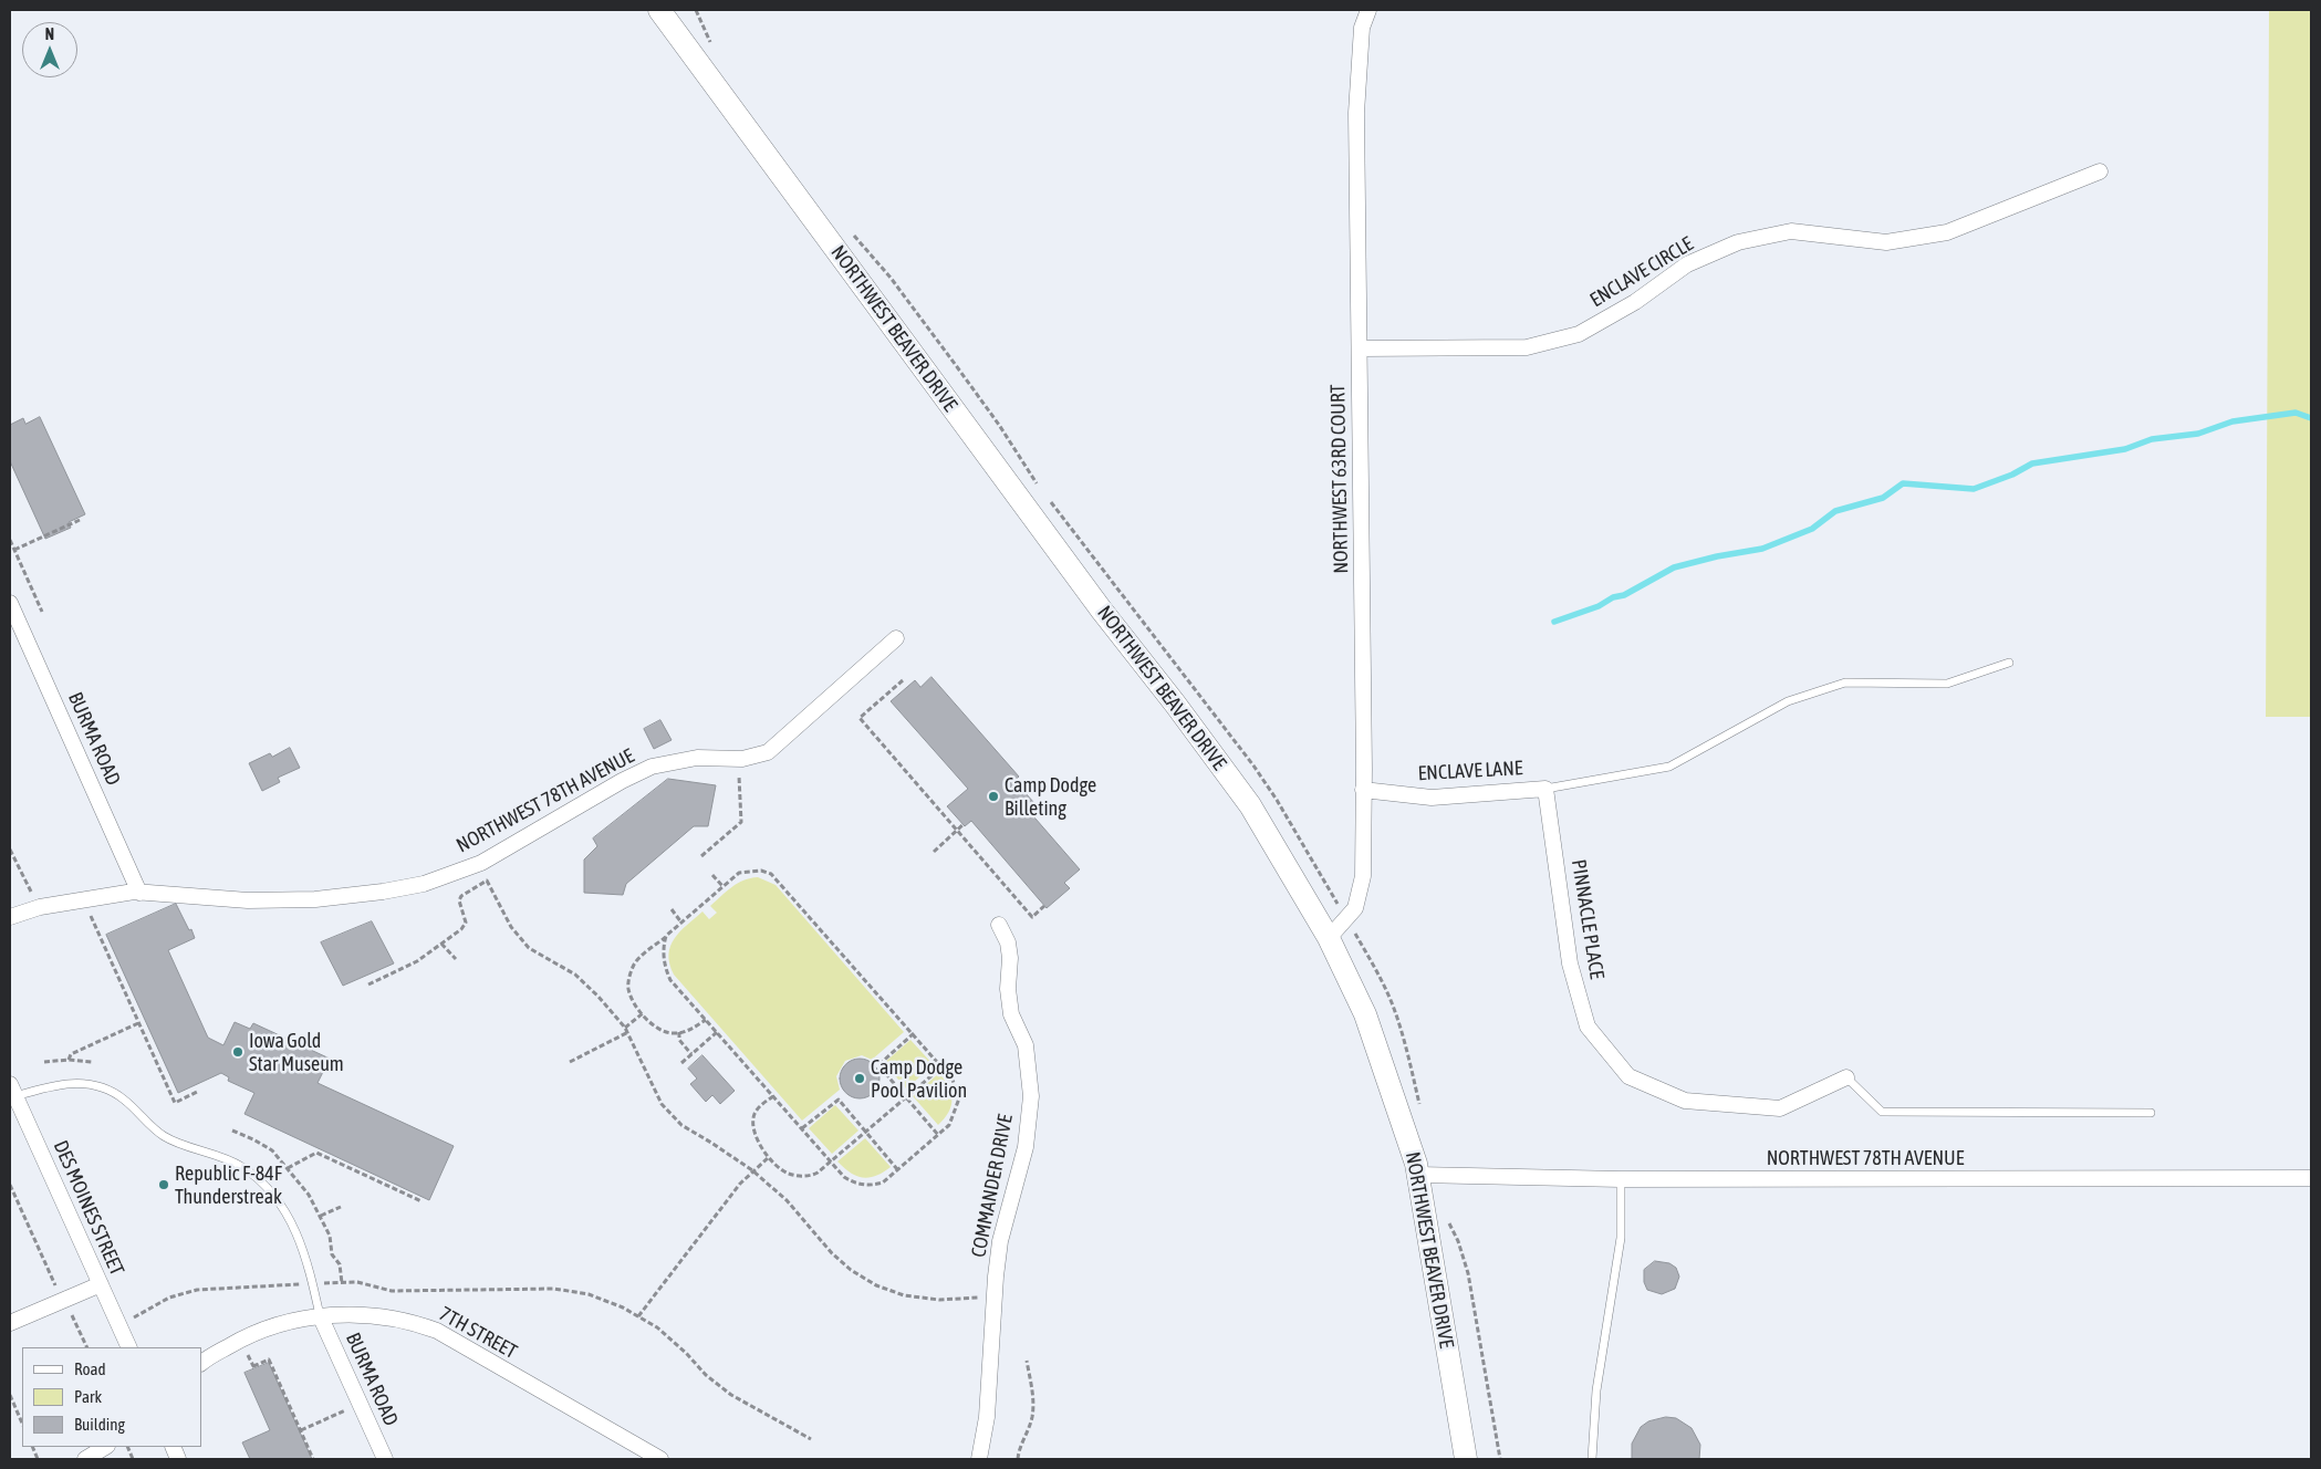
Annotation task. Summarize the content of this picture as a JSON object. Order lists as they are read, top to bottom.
{
  "streets": {
    "main road": ["NORTHWEST BEAVER DRIVE"],
    "street": [
      "ENCLAVE CIRCLE",
      "NORTHWEST 63RD COURT",
      "BURMA ROAD",
      "ENCLAVE LANE",
      "NORTHWEST 78TH AVENUE",
      "PINNACLE PLACE",
      "COMMANDER DRIVE",
      "DES MOINES STREET",
      "7TH STREET"
    ]
  },
  "crossings": [
    ["ENCLAVE CIRCLE", "NORTHWEST 63RD COURT"],
    ["NORTHWEST BEAVER DRIVE", "NORTHWEST 63RD COURT"],
    ["NORTHWEST BEAVER DRIVE", "NORTHWEST 78TH AVENUE"],
    ["NORTHWEST 63RD COURT", "ENCLAVE LANE"],
    ["BURMA ROAD", "NORTHWEST 78TH AVENUE"],
    ["BURMA ROAD", "7TH STREET"],
    ["ENCLAVE LANE", "PINNACLE PLACE"]
  ],
  "places": [
    "Camp Dodge Billeting",
    "Iowa Gold Star Museum",
    "Camp Dodge Pool Pavilion",
    "Republic F-84F Thunderstreak"
  ],
  "legend": ["Road", "Park", "Building"],
  "north": "top"
}
